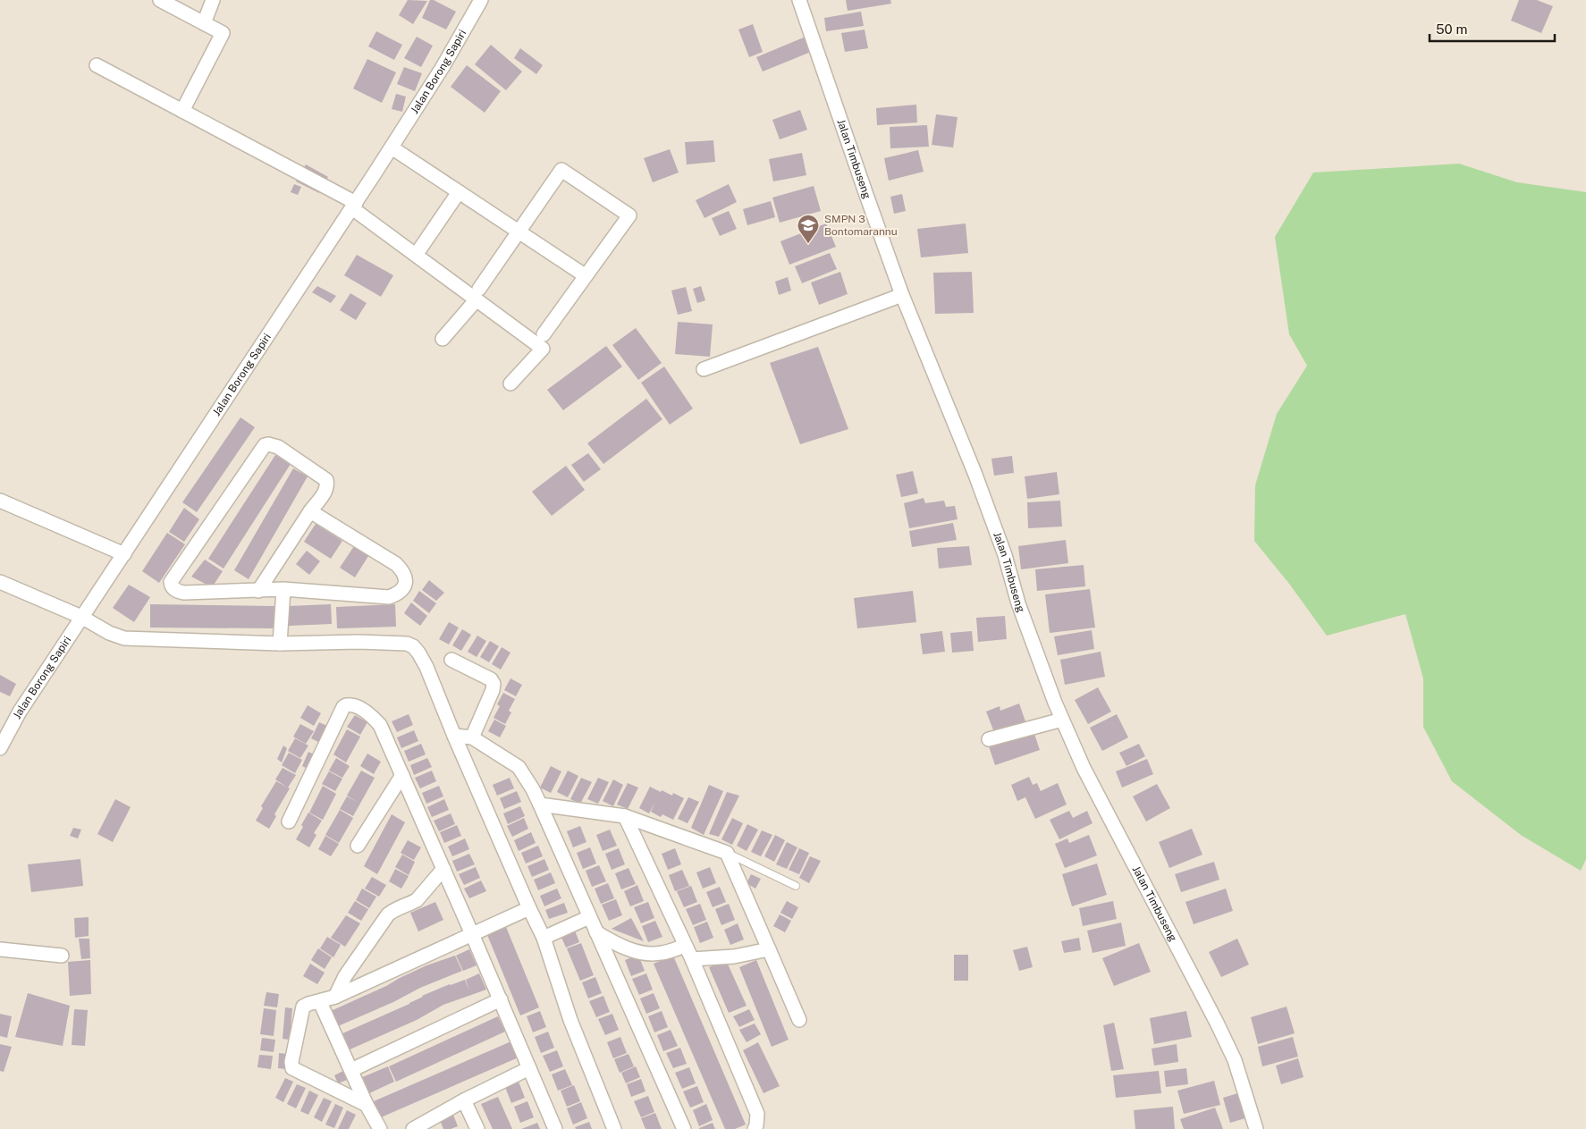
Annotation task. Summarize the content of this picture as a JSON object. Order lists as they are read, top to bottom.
{
  "streets": {
    "street": ["Jalan Borong Sapiri", "Jalan Timbuseng"]
  },
  "places": {
    "school or university": ["SMPN 3 Bontomarannu"]
  },
  "scale_bar": "50 m"
}
